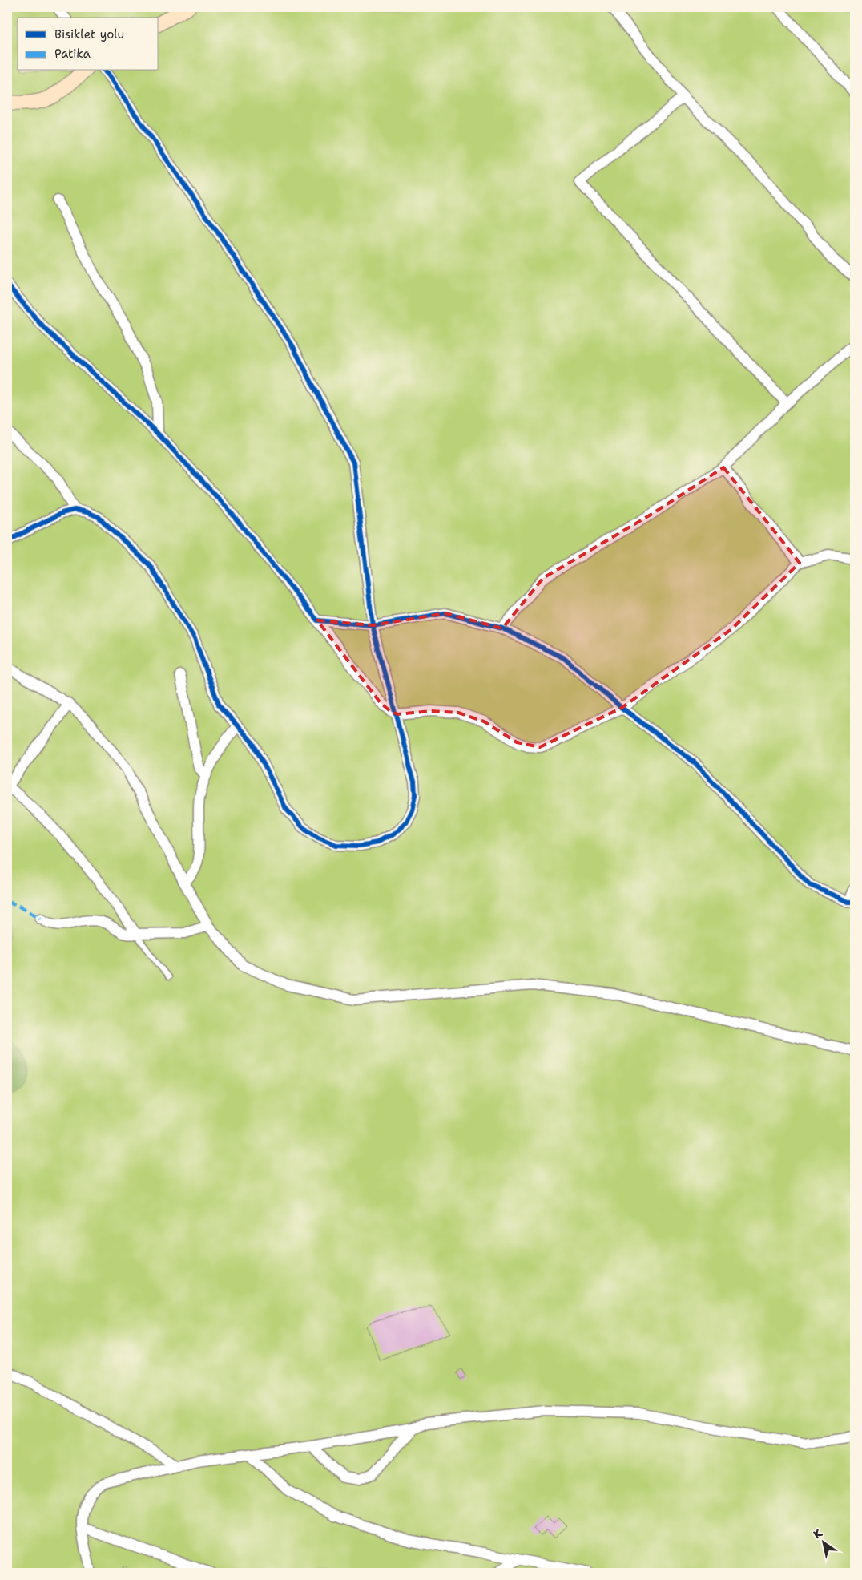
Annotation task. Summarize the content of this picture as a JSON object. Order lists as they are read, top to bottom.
{
  "legend": ["Bisiklet yolu", "Patika"],
  "north": "top left"
}
